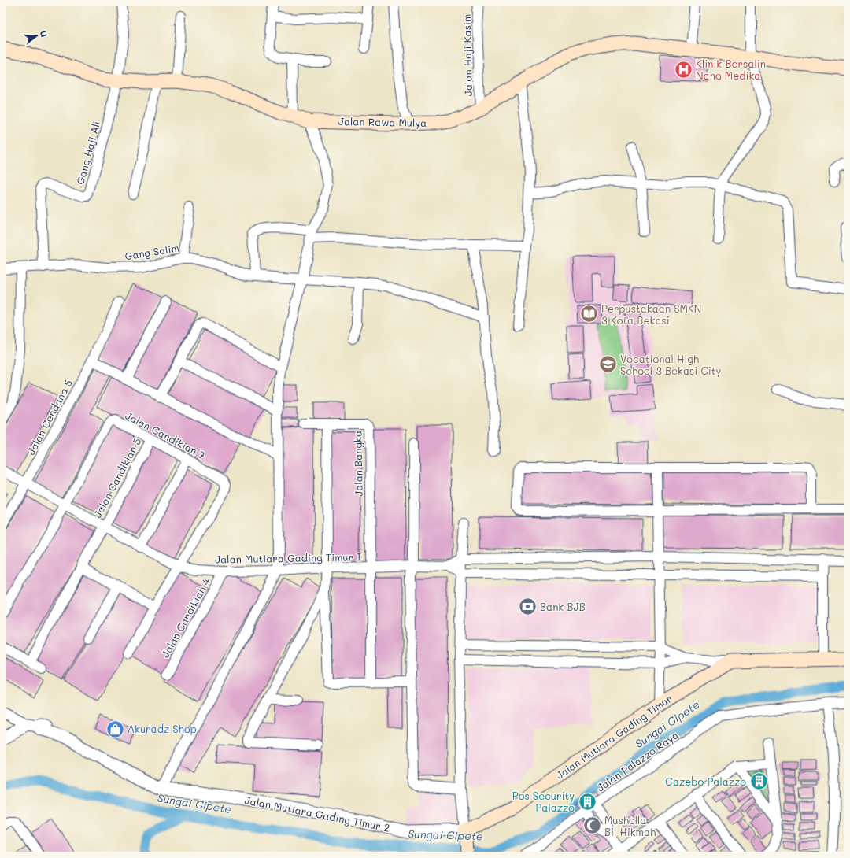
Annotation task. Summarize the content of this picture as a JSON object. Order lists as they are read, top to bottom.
{
  "streets": {
    "main road": ["Jalan Rawa Mulya", "Jalan Mutiara Gading Timur"],
    "street": [
      "Jalan Haji Kasim",
      "Gang Haji Ali",
      "Gang Salim",
      "Jalan Cendana 5",
      "Jalan Candikian 7",
      "Jalan Bangka",
      "Jalan Candikian 5",
      "Jalan Mutiara Gading Timur I",
      "Jalan Candikiah 4",
      "Jalan Palazzo Raya",
      "Jalan Mutiara Gading Timur 2"
    ]
  },
  "crossings": [
    ["Jalan Haji Kasim", "Jalan Rawa Mulya"],
    ["Jalan Rawa Mulya", "Gang Haji Ali"],
    ["Gang Haji Ali", "Gang Salim"],
    ["Jalan Cendana 5", "Jalan Mutiara Gading Timur I"],
    ["Jalan Candikian 7", "Jalan Candikian 5"],
    ["Jalan Candikian 7", "Jalan Mutiara Gading Timur I"],
    ["Jalan Bangka", "Jalan Mutiara Gading Timur I"],
    ["Jalan Candikian 5", "Jalan Mutiara Gading Timur I"],
    ["Jalan Mutiara Gading Timur I", "Jalan Candikiah 4"],
    ["Jalan Mutiara Gading Timur", "Jalan Mutiara Gading Timur 2"]
  ],
  "water": ["Sungai Cipete"],
  "places": {
    "hospital": ["Klinik Bersalin Nano Medika"],
    "library": ["Perpustakaan SMKN 3 Kota Bekasi"],
    "school or university": ["Vocational High School 3 Bekasi City"],
    "bank": ["Bank BJB"],
    "shop": ["Akuradz Shop"],
    "building": ["Gazebo Palazzo", "Pos Security Palazzo"],
    "mosque": ["Musholla Bil Hikmah"]
  },
  "north": "right"
}
